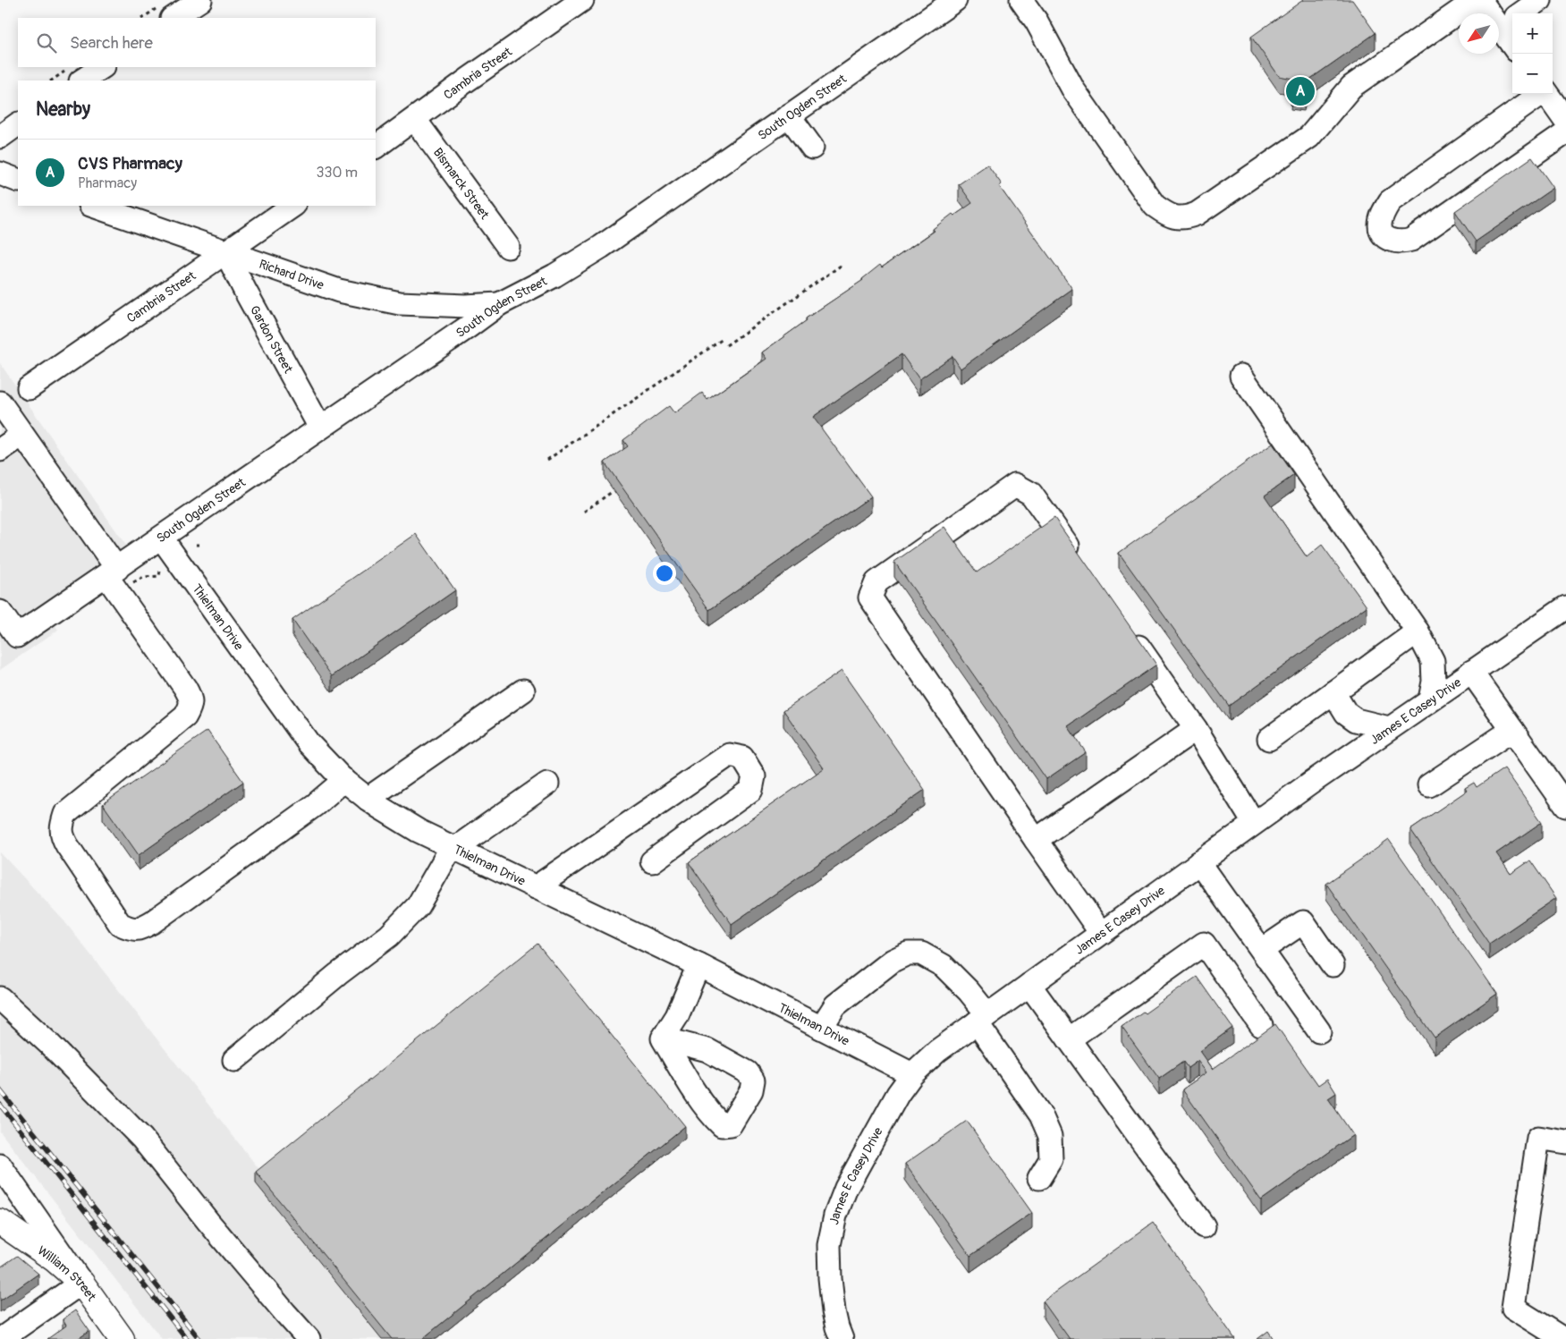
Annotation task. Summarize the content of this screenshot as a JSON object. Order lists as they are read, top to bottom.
{
  "streets": {
    "main road": ["William Street"],
    "street": [
      "Cambria Street",
      "South Ogden Street",
      "Bismarck Street",
      "Richard Drive",
      "Gardon Street",
      "Thielman Drive",
      "James E Casey Drive"
    ]
  },
  "crossings": [
    ["Cambria Street", "Bismarck Street"],
    ["Cambria Street", "Richard Drive"],
    ["Cambria Street", "Gardon Street"],
    ["South Ogden Street", "Richard Drive"],
    ["South Ogden Street", "Gardon Street"],
    ["South Ogden Street", "Thielman Drive"],
    ["Richard Drive", "Gardon Street"],
    ["Thielman Drive", "James E Casey Drive"]
  ],
  "north": "bottom left",
  "page": {
    "map_buttons": ["+", "−"],
    "search": "Search here",
    "pins": "A",
    "heading": "Nearby",
    "list": [
      {
        "mark": "A",
        "name": "CVS Pharmacy",
        "note": "Pharmacy",
        "value": "330 m"
      }
    ]
  }
}
